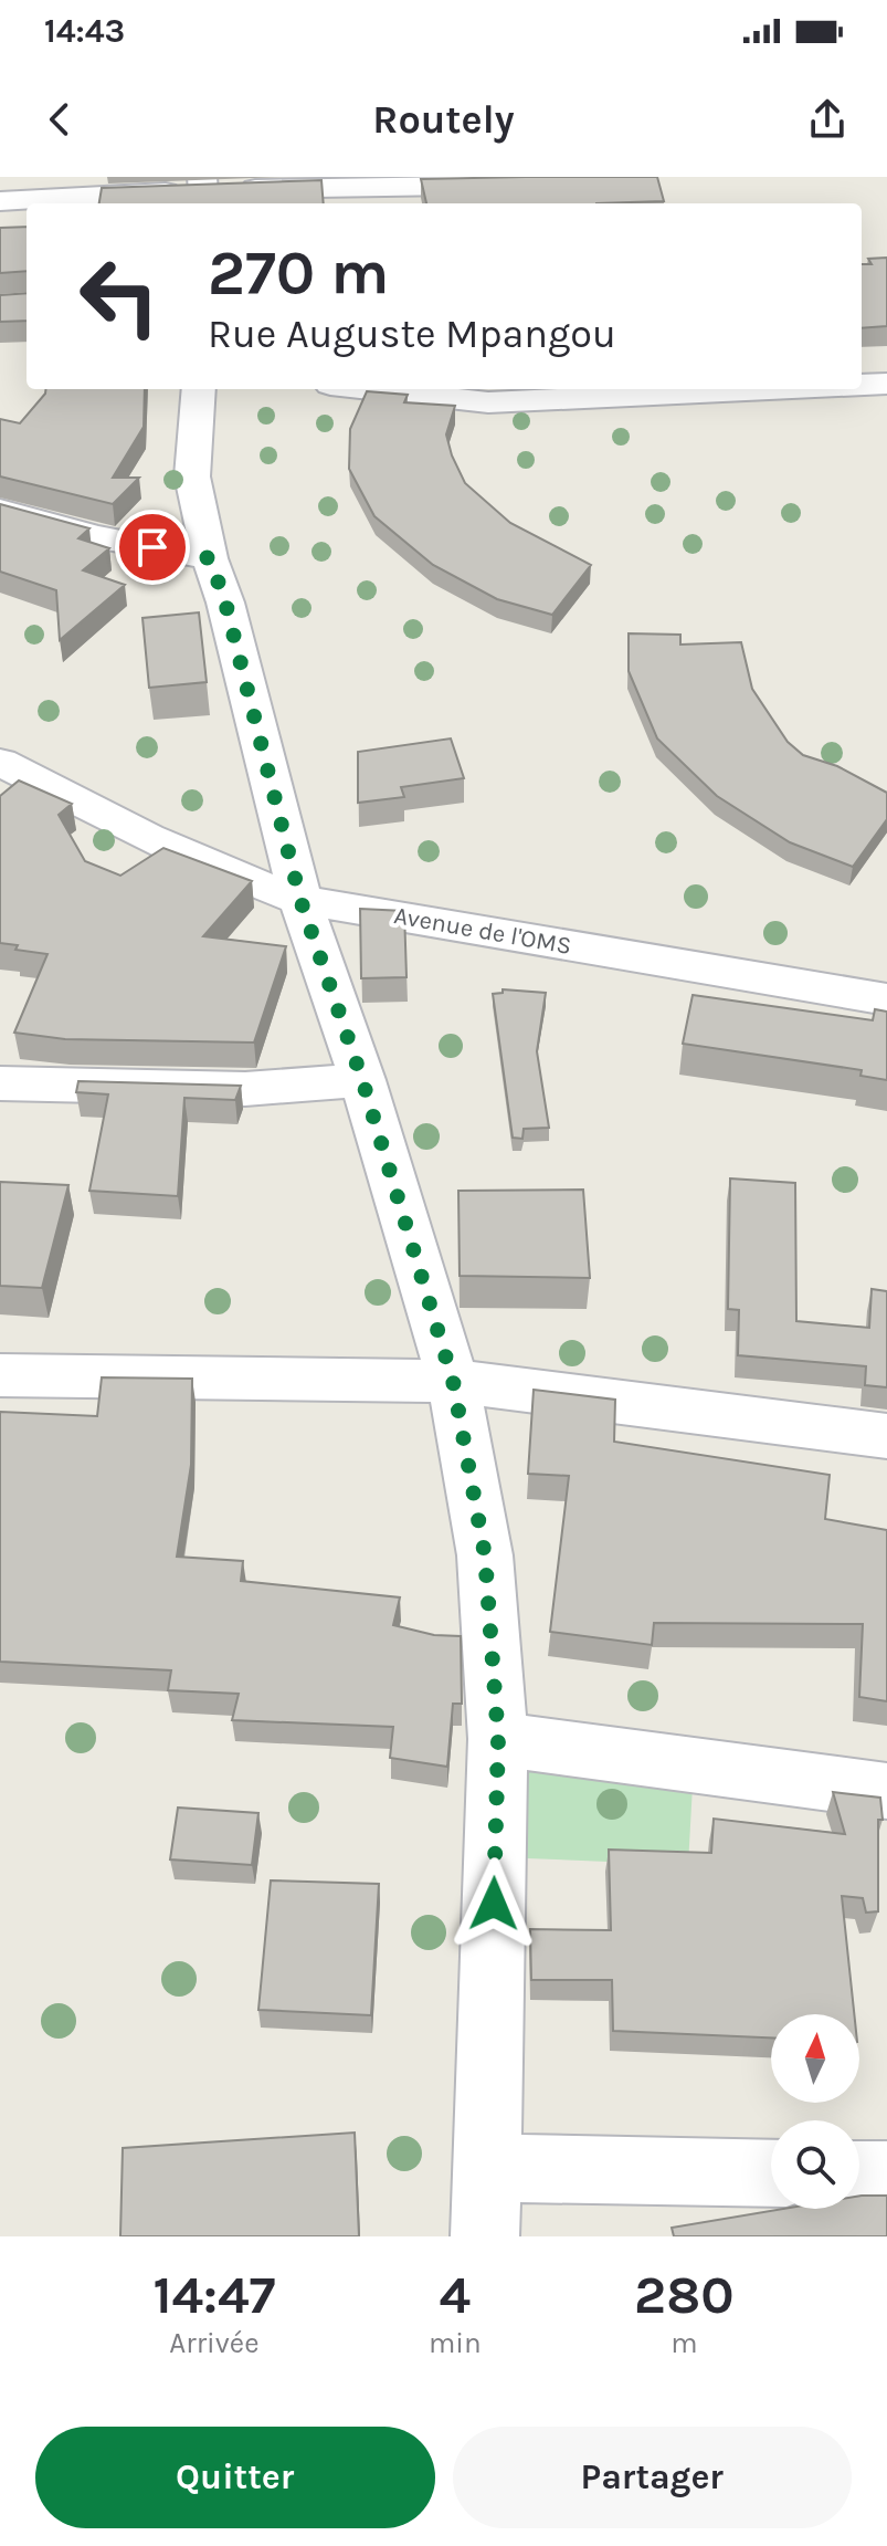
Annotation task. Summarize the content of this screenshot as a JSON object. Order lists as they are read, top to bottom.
{
  "streets": {
    "street": ["Avenue de l'OMS"]
  },
  "north": "top",
  "page": {
    "status": "14:43",
    "header": "Routely",
    "turn": ["270 m", "Rue Auguste Mpangou"],
    "eta": [
      "14:47",
      "Arrivée",
      "4",
      "min",
      "280",
      "m"
    ],
    "buttons": ["Quitter", "Partager"]
  }
}
